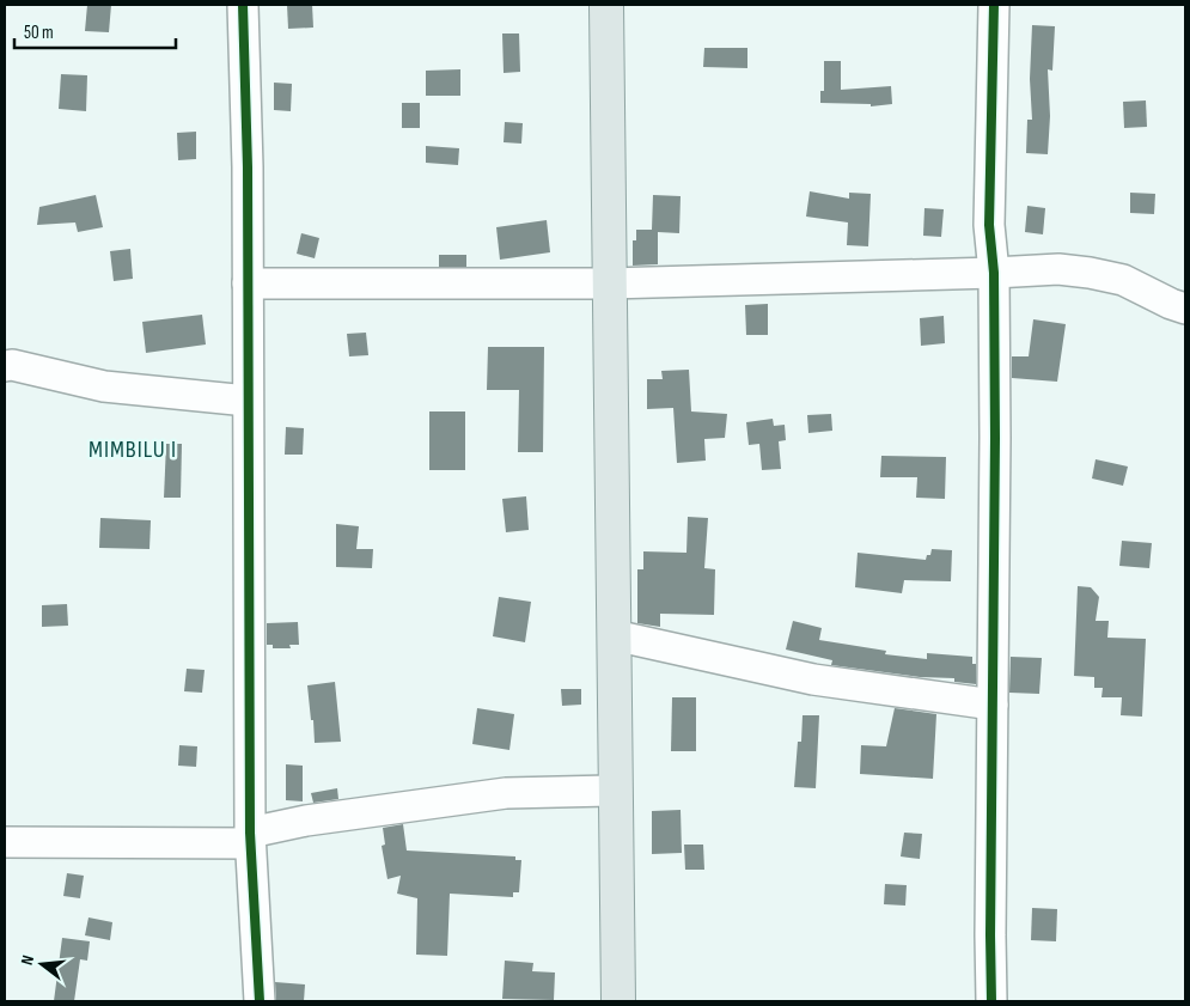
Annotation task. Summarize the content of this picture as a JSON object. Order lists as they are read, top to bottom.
{
  "districts": ["MIMBILU I"],
  "scale_bar": "50 m",
  "north": "left"
}
